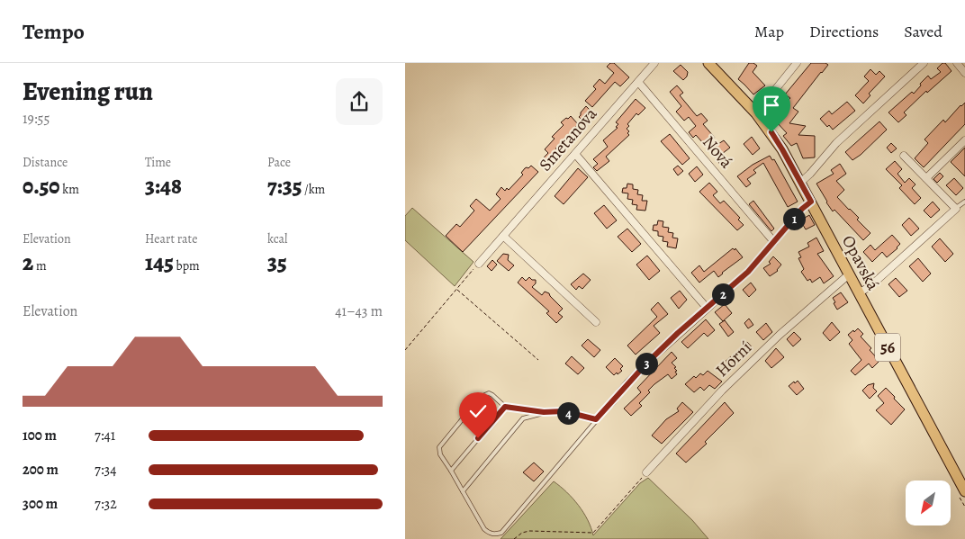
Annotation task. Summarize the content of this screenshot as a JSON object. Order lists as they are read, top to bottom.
{
  "streets": {
    "main road": ["Opavská", "56"],
    "street": ["Smetanova", "Nová", "Horní"]
  },
  "crossings": [
    ["Smetanova", "Nová"],
    ["Opavská", "Horní"]
  ],
  "north": "bottom left",
  "page": {
    "header": "Tempo",
    "nav": ["Map", "Directions", "Saved"],
    "heading": ["Evening run", "19:55"],
    "stats": [
      ["Distance", "0.50 km"],
      ["Time", "3:48"],
      ["Pace", "7:35 /km"],
      ["Elevation", "2 m"],
      ["Heart rate", "145 bpm"],
      ["kcal", "35"]
    ],
    "pins": [
      "1",
      "2",
      "3",
      "4"
    ],
    "chart": ["Elevation", "41–43 m"],
    "list": [
      {
        "name": "100 m",
        "note": "7:41"
      },
      {
        "name": "200 m",
        "note": "7:34"
      },
      {
        "name": "300 m",
        "note": "7:32"
      }
    ]
  }
}
